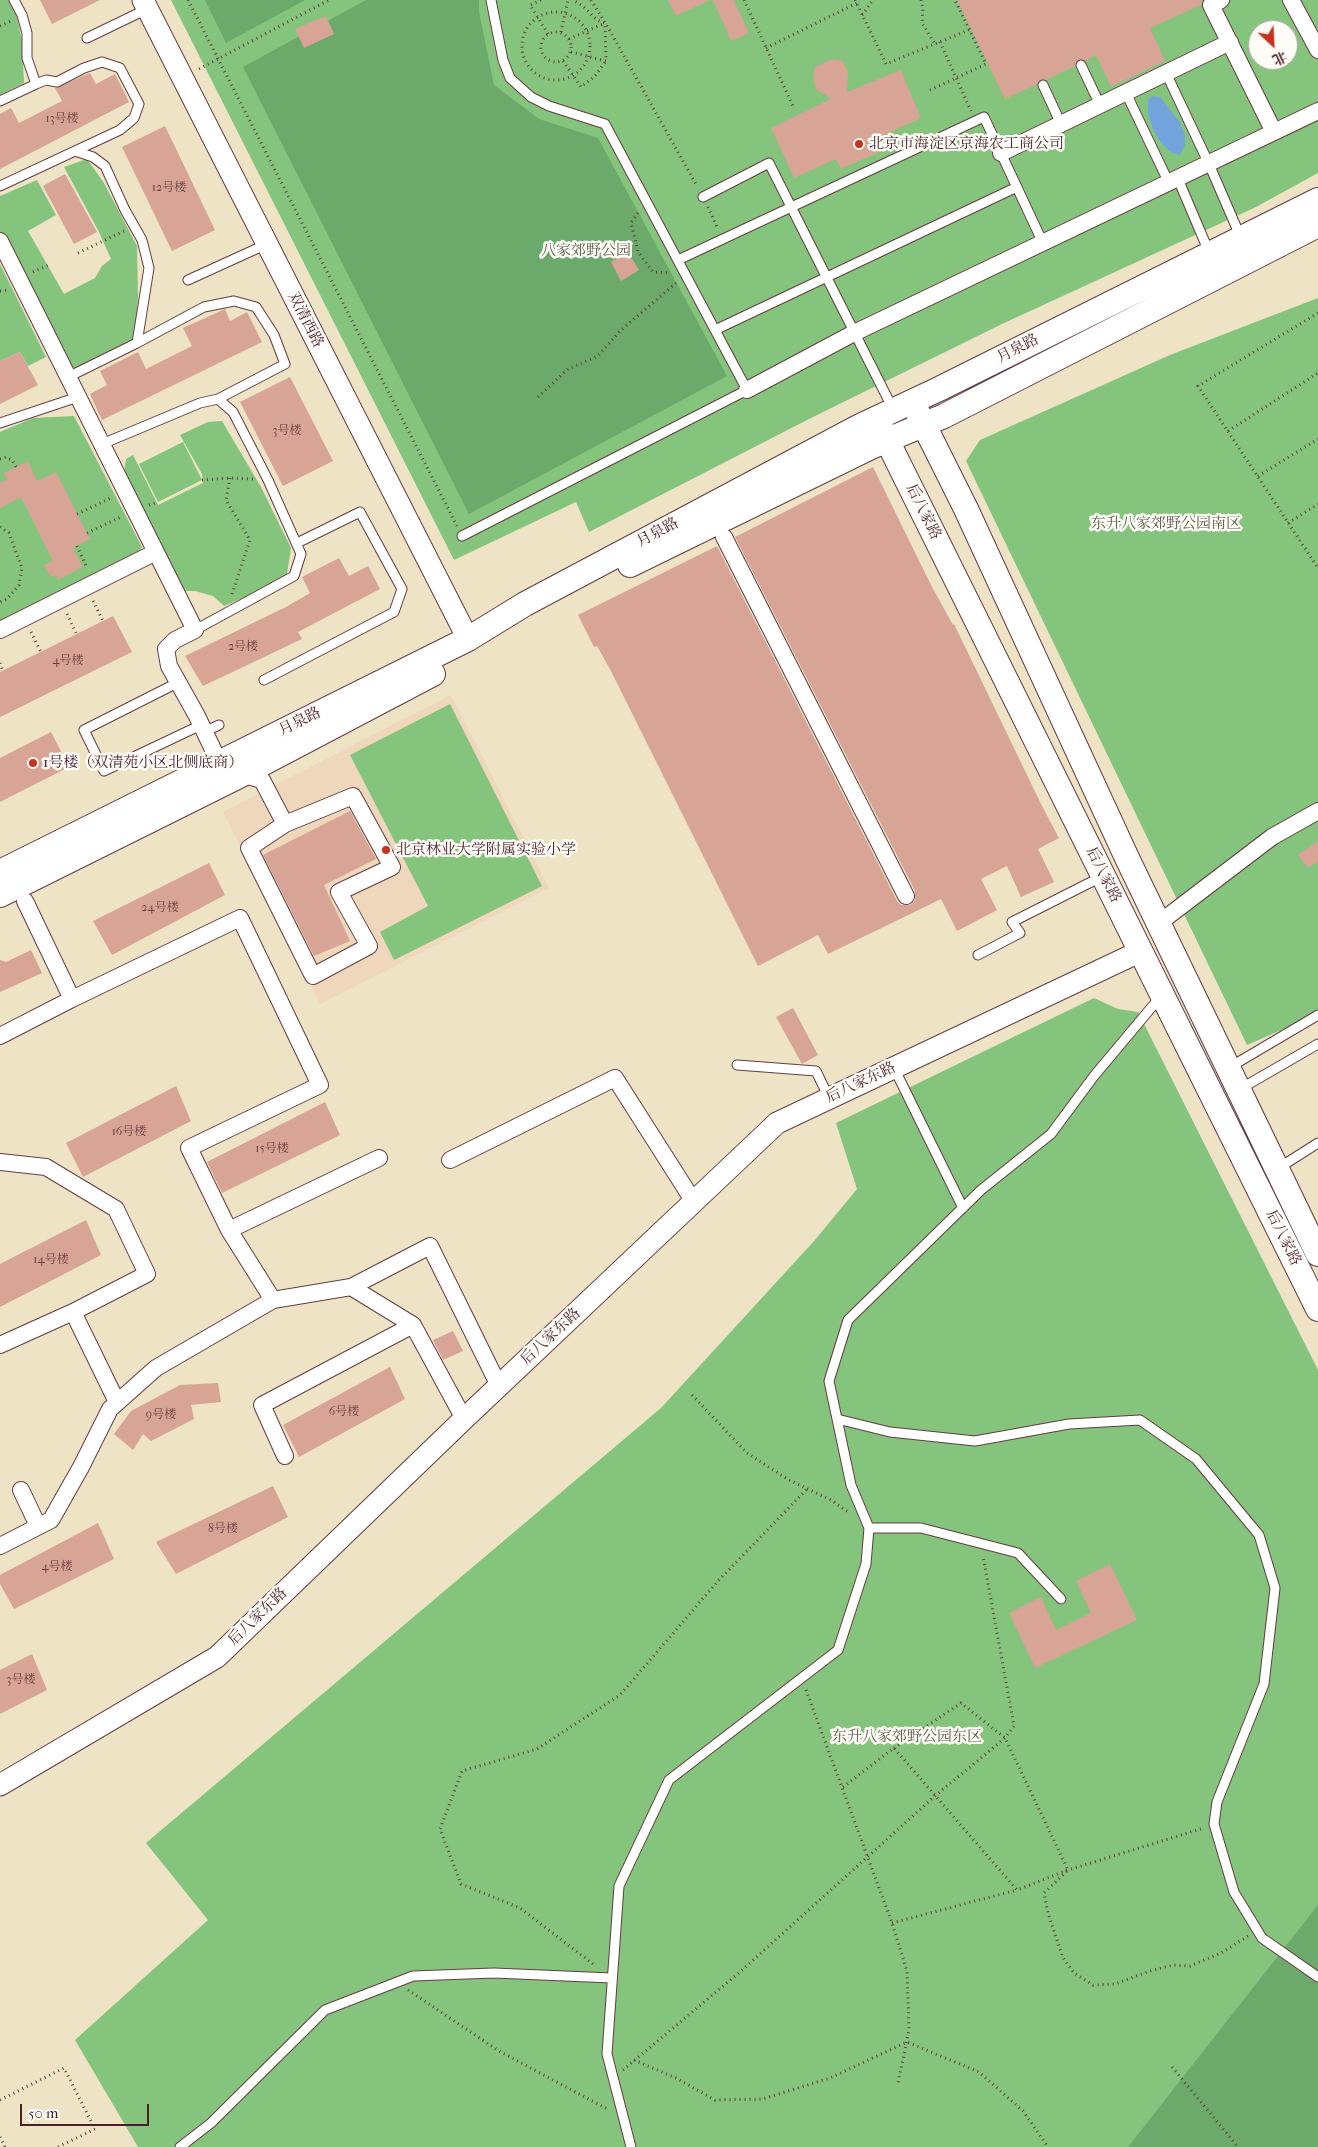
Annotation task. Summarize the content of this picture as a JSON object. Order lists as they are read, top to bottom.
{
  "streets": {
    "main road": ["月泉路", "后八家路"],
    "street": ["双清西路", "后八家东路"]
  },
  "crossings": [
    ["双清西路", "月泉路"],
    ["月泉路", "后八家路"],
    ["后八家路", "后八家东路"]
  ],
  "parks": ["八家郊野公园", "东升八家郊野公园南区", "东升八家郊野公园东区"],
  "places": ["北京市海淀区京海农工商公司", "1号楼（双清苑小区北侧底商）", "北京林业大学附属实验小学"],
  "house_numbers": [
    "13号楼",
    "12号楼",
    "3号楼",
    "2号楼",
    "4号楼",
    "24号楼",
    "16号楼",
    "15号楼",
    "14号楼",
    "6号楼",
    "9号楼",
    "8号楼",
    "4号楼",
    "3号楼"
  ],
  "scale_bar": "50 m",
  "north": "bottom right"
}
